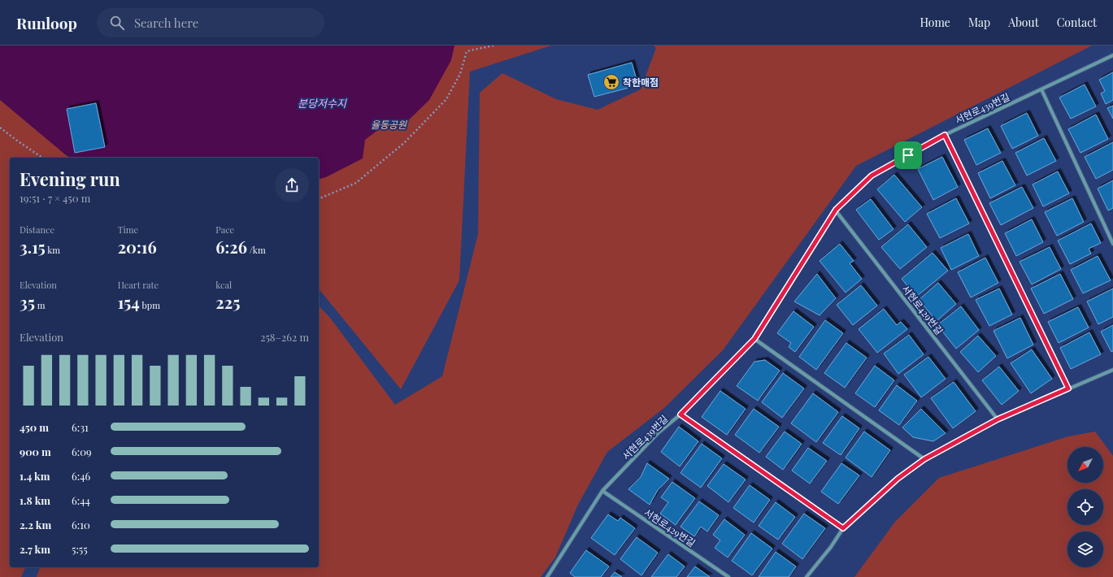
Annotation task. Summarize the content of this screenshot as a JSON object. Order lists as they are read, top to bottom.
{
  "streets": {
    "street": ["서현로439번길", "서현로429번길"]
  },
  "crossings": [
    ["서현로439번길", "서현로429번길"]
  ],
  "water": ["분당저수지"],
  "parks": ["율동공원"],
  "places": {
    "supermarket": ["착한매점"]
  },
  "north": "bottom left",
  "page": {
    "header": "Runloop",
    "search": "Search here",
    "nav": [
      "Home",
      "Map",
      "About",
      "Contact"
    ],
    "heading": ["Evening run", "19:51 · 7 × 450 m"],
    "stats": [
      ["Distance", "3.15 km"],
      ["Time", "20:16"],
      ["Pace", "6:26 /km"],
      ["Elevation", "35 m"],
      ["Heart rate", "154 bpm"],
      ["kcal", "225"]
    ],
    "chart": ["Elevation", "258–262 m"],
    "list": [
      {
        "name": "450 m",
        "note": "6:31"
      },
      {
        "name": "900 m",
        "note": "6:09"
      },
      {
        "name": "1.4 km",
        "note": "6:46"
      },
      {
        "name": "1.8 km",
        "note": "6:44"
      },
      {
        "name": "2.2 km",
        "note": "6:10"
      },
      {
        "name": "2.7 km",
        "note": "5:55"
      }
    ]
  }
}
